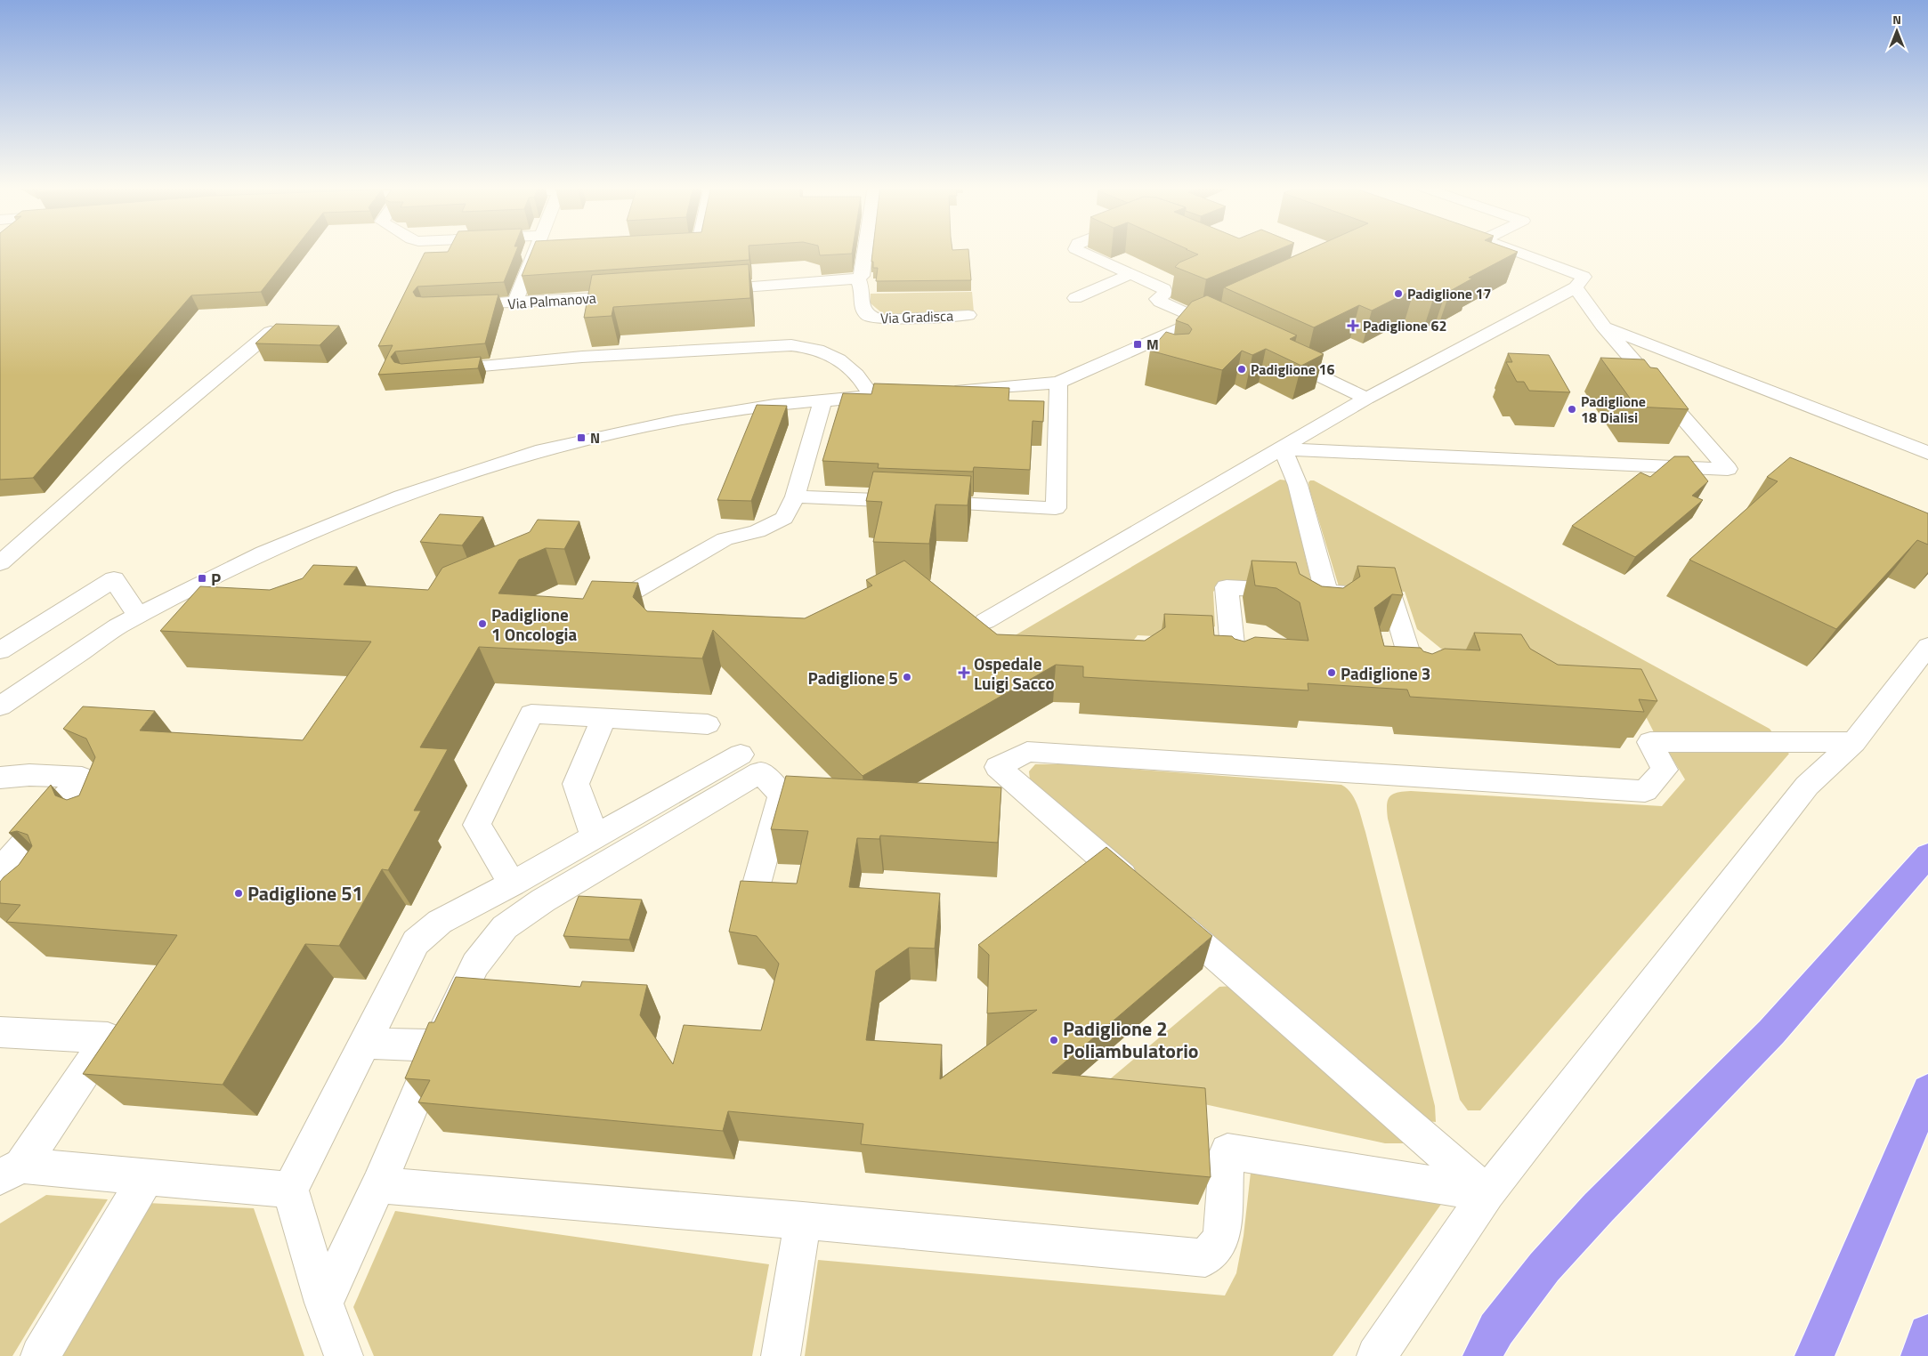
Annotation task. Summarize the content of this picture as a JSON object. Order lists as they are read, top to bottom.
{
  "streets": {
    "street": ["Via Palmanova", "Via Gradisca"]
  },
  "places": {
    "other": [
      "Padiglione 17",
      "Padiglione 16",
      "Padiglione 18 Dialisi",
      "Padiglione 1 Oncologia",
      "Padiglione 3",
      "Padiglione 5",
      "Padiglione 51",
      "Padiglione 2 Poliambulatorio"
    ],
    "health": ["Padiglione 62", "Ospedale Luigi Sacco"],
    "transit": ["M", "N", "P"]
  },
  "north": "top"
}
